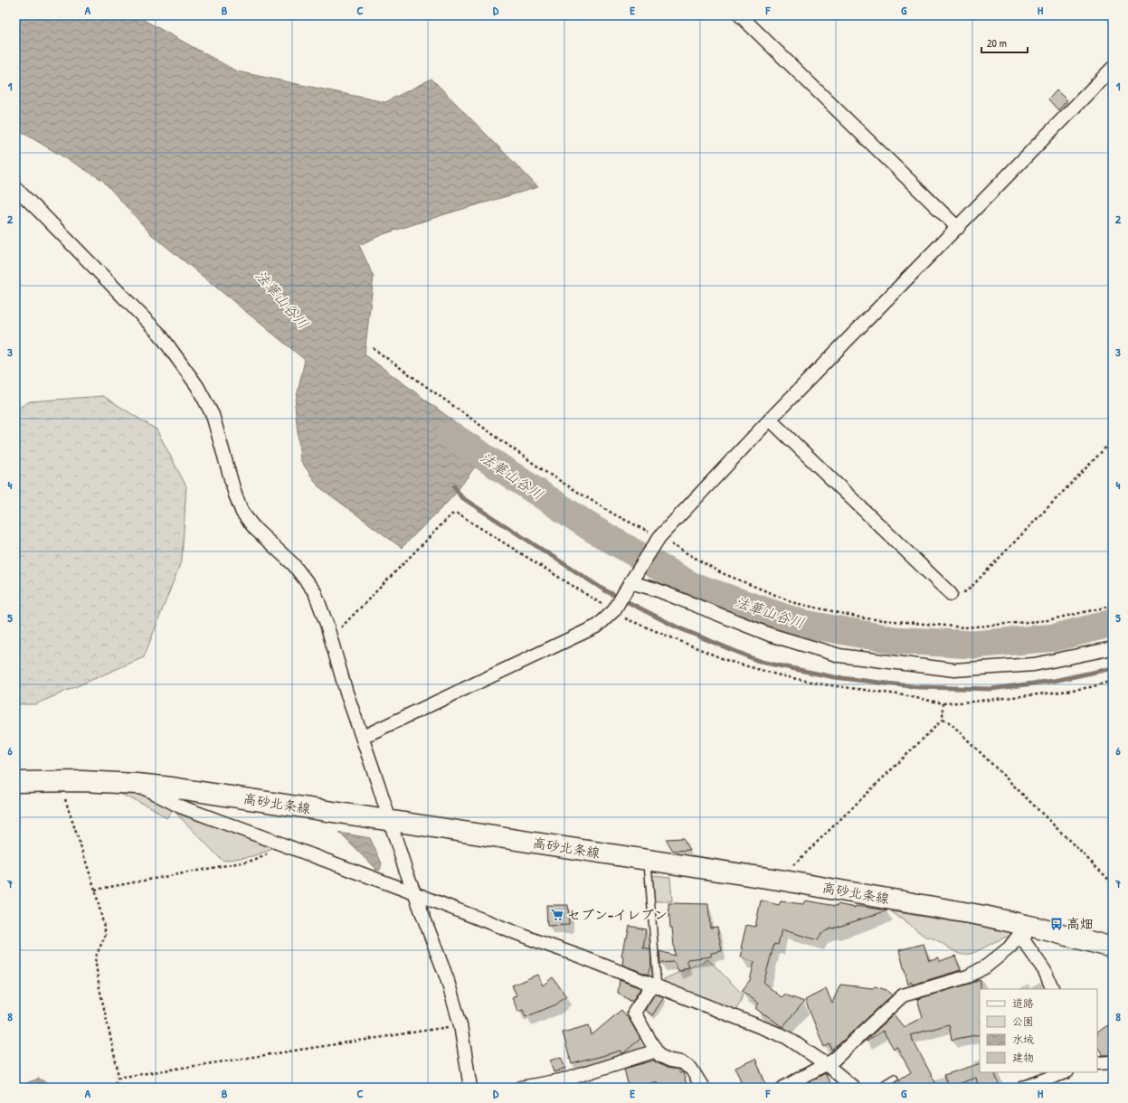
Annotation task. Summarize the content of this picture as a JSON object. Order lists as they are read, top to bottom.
{
  "streets": {
    "main road": ["高砂北条線"]
  },
  "water": ["法華山谷川"],
  "places": {
    "supermarket": ["セブン-イレブン"],
    "bus stop": ["高畑"]
  },
  "legend": [
    "道路",
    "公園",
    "水域",
    "建物"
  ],
  "scale_bar": "20 m",
  "grid": {
    "columns": [
      "A",
      "B",
      "C",
      "D",
      "E",
      "F",
      "G",
      "H"
    ],
    "rows": [
      "1",
      "2",
      "3",
      "4",
      "5",
      "6",
      "7",
      "8"
    ]
  }
}
